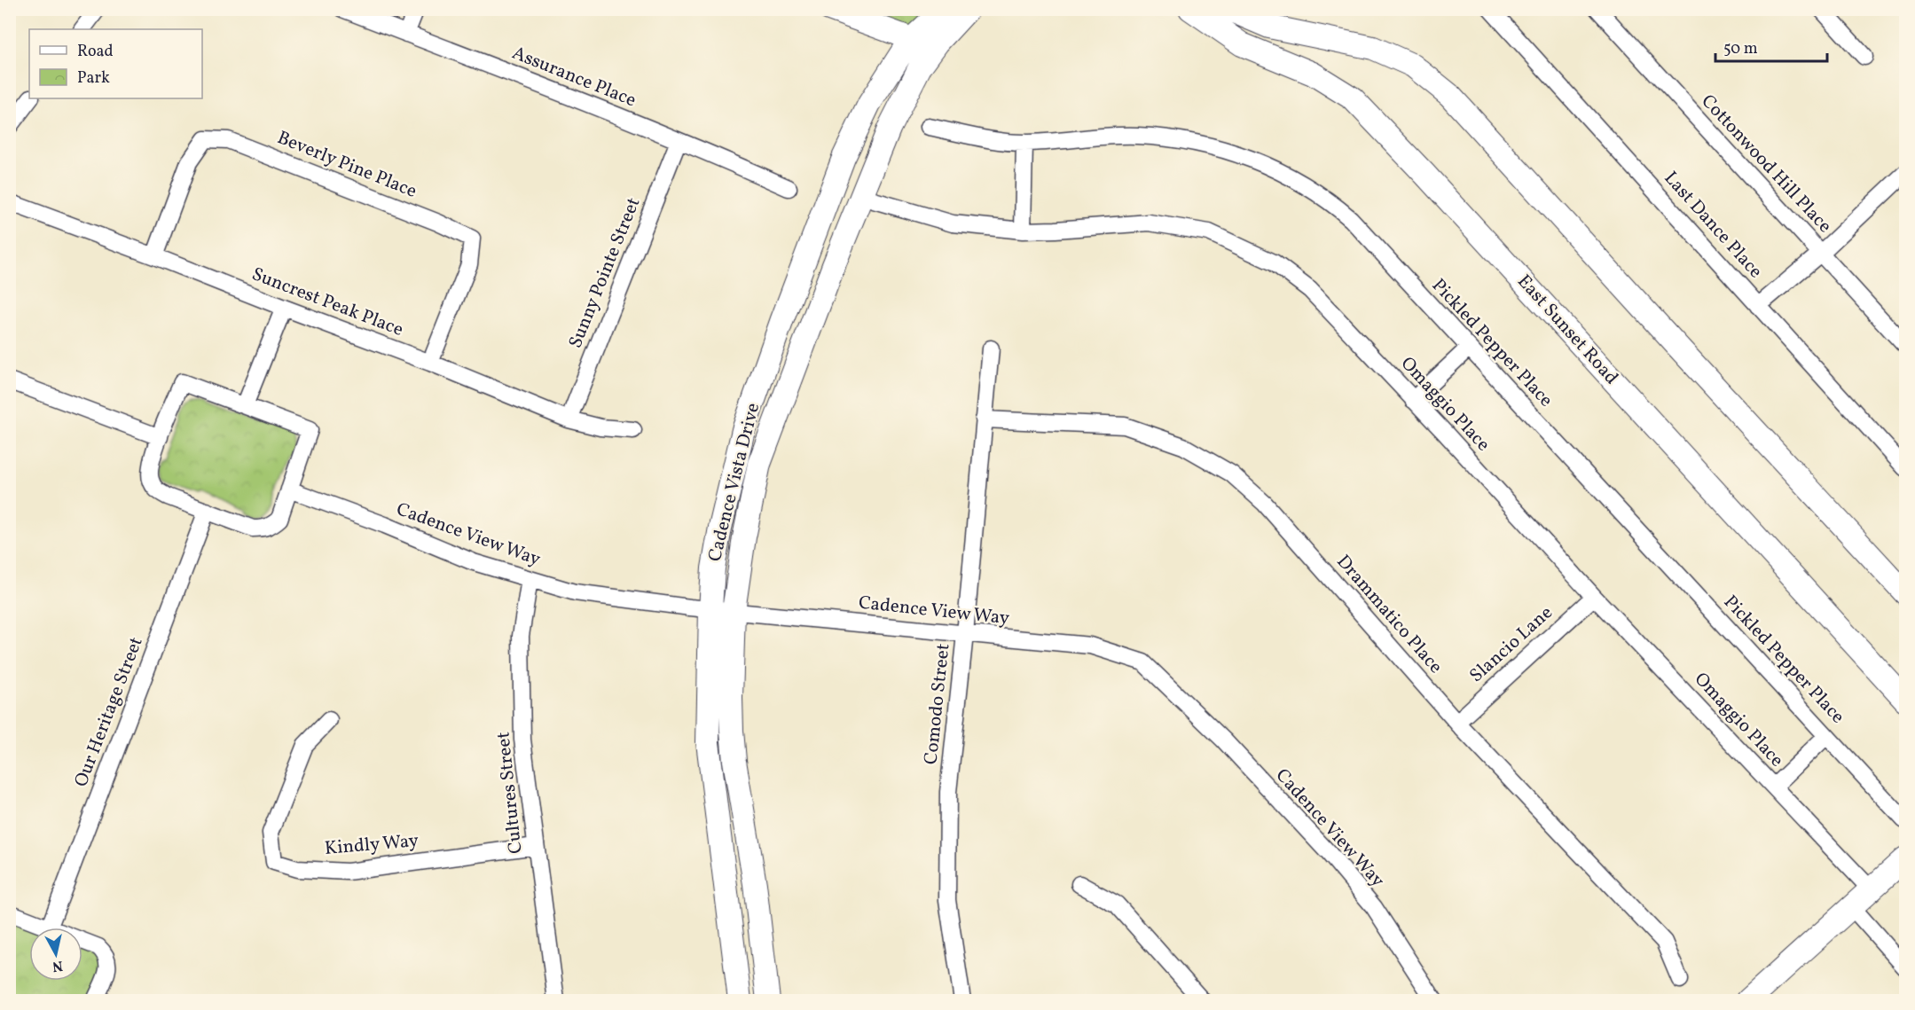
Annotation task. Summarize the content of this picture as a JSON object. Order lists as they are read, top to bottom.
{
  "streets": {
    "street": [
      "Assurance Place",
      "Cottonwood Hill Place",
      "Beverly Pine Place",
      "Last Dance Place",
      "Sunny Pointe Street",
      "Suncrest Peak Place",
      "East Sunset Road",
      "Pickled Pepper Place",
      "Omaggio Place",
      "Cadence Vista Drive",
      "Cadence View Way",
      "Drammatico Place",
      "Slancio Lane",
      "Comodo Street",
      "Our Heritage Street",
      "Cultures Street",
      "Kindly Way"
    ]
  },
  "crossings": [
    ["Assurance Place", "Sunny Pointe Street"],
    ["Beverly Pine Place", "Suncrest Peak Place"],
    ["Sunny Pointe Street", "Suncrest Peak Place"],
    ["Omaggio Place", "Cadence Vista Drive"],
    ["Omaggio Place", "Slancio Lane"],
    ["Cadence Vista Drive", "Cadence View Way"],
    ["Cadence View Way", "Comodo Street"],
    ["Cadence View Way", "Cultures Street"],
    ["Drammatico Place", "Slancio Lane"],
    ["Drammatico Place", "Comodo Street"],
    ["Cultures Street", "Kindly Way"]
  ],
  "legend": ["Road", "Park"],
  "scale_bar": "50 m",
  "north": "bottom"
}
